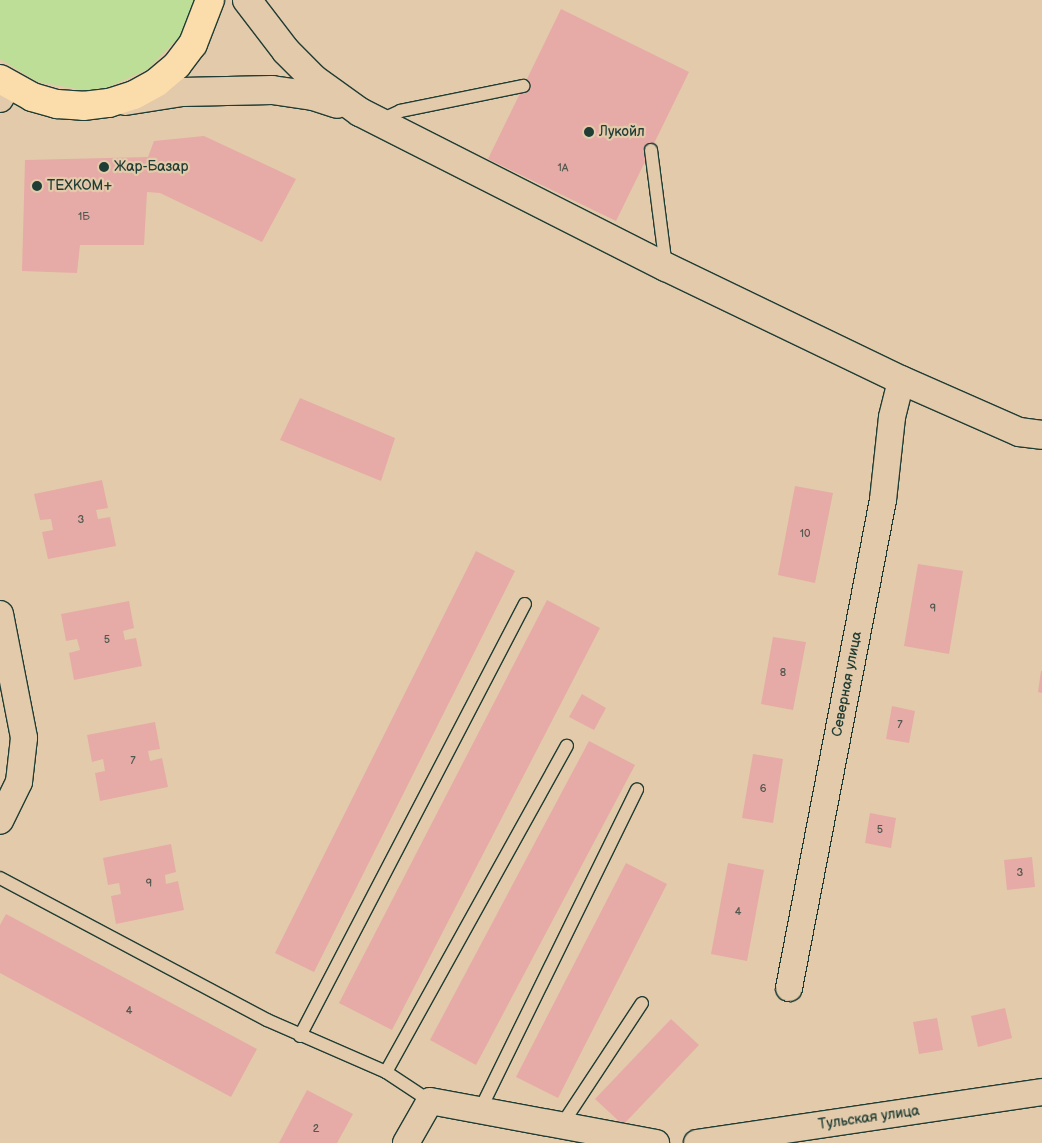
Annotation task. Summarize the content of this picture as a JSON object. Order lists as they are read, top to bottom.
{
  "streets": {
    "street": ["Северная улица", "Тульская улица"]
  },
  "places": ["Лукойл", "Жар-Базар", "ТЕХКОМ+"],
  "house_numbers": [
    "1А",
    "1Б",
    "3",
    "10",
    "9",
    "5",
    "8",
    "7",
    "7",
    "6",
    "5",
    "3",
    "9",
    "4",
    "4",
    "2"
  ]
}
